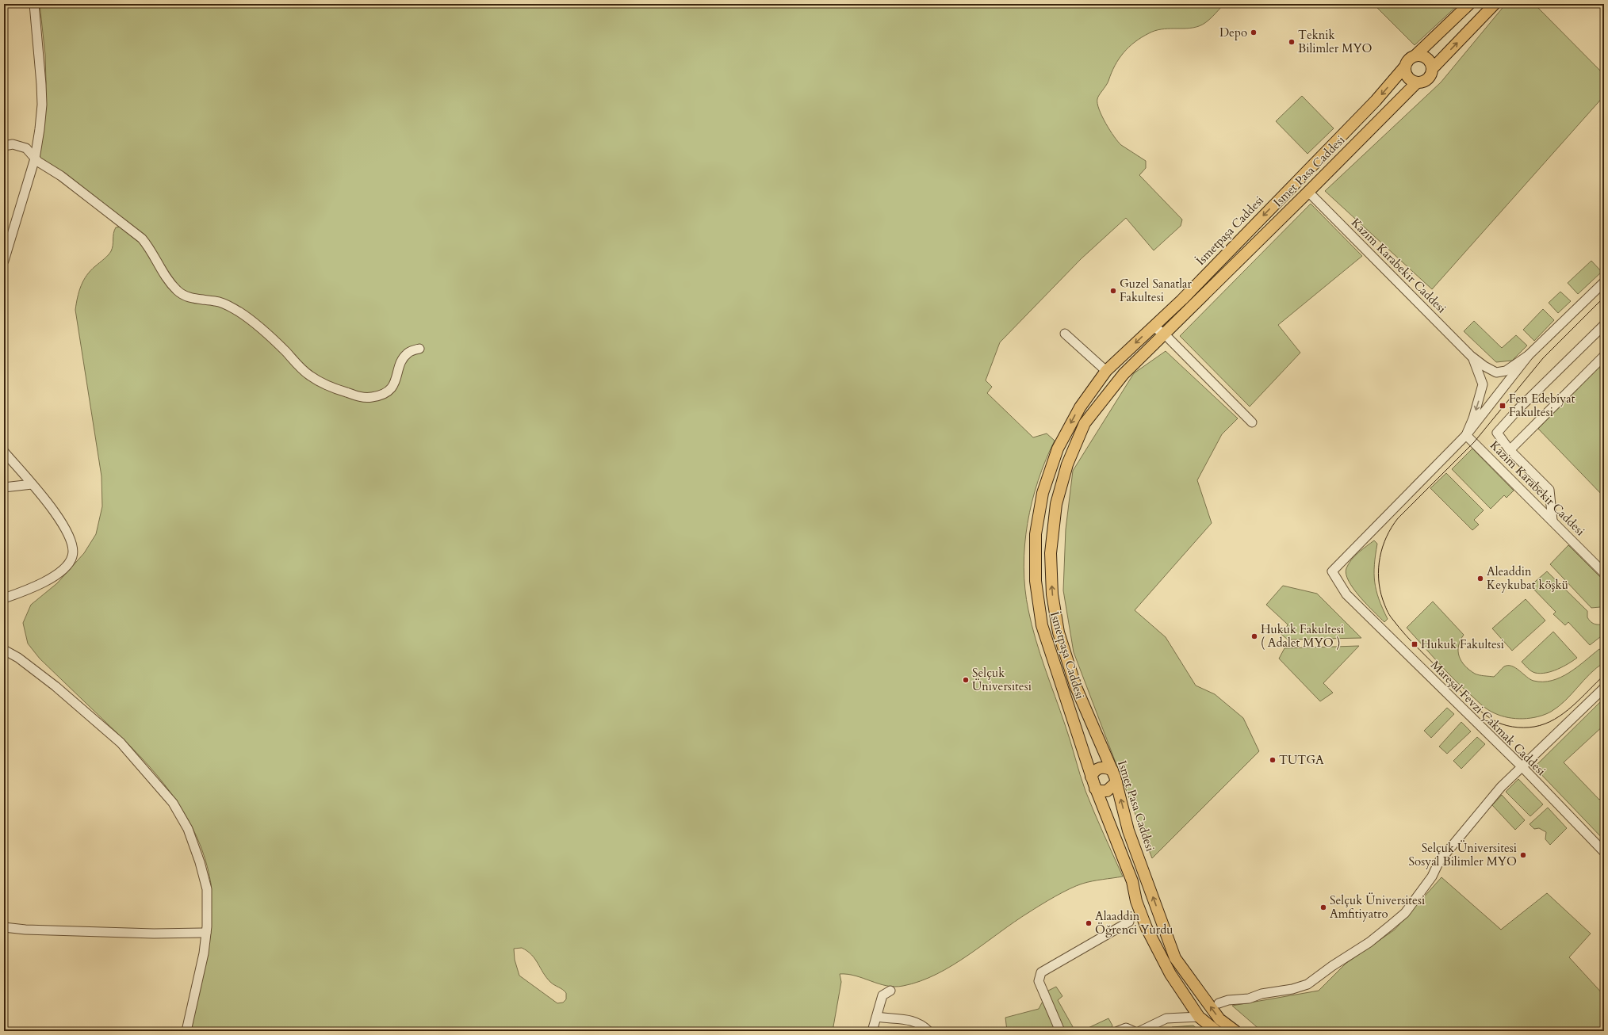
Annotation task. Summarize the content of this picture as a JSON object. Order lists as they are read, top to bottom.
{
  "streets": {
    "main road": ["Ismet Pasa Caddesi", "İsmetpaşa Caddesi"],
    "street": ["Kazım Karabekir Caddesi", "Kazim Karabekir Caddesi", "Mareşal Fevzi Çakmak Caddesi"]
  },
  "crossings": [
    ["Ismet Pasa Caddesi", "İsmetpaşa Caddesi"],
    ["Ismet Pasa Caddesi", "Kazım Karabekir Caddesi"],
    ["Kazim Karabekir Caddesi", "Mareşal Fevzi Çakmak Caddesi"]
  ],
  "one_way": ["Ismet Pasa Caddesi", "İsmetpaşa Caddesi"],
  "places": {
    "other": [
      "Depo",
      "Teknik Bilimler MYO",
      "Guzel Sanatlar Fakultesi",
      "Aleaddin Keykubat köşkü",
      "Hukuk Fakultesi ( Adalet MYO )",
      "Selçuk Üniversitesi",
      "TUTGA",
      "Selçuk Üniversitesi Sosyal Bilimler MYO",
      "Selçuk Üniversitesi Amfitiyatro",
      "Alaaddin Öğrenci Yurdu"
    ],
    "transit": ["Fen Edebiyat Fakultesi", "Hukuk Fakultesi"]
  }
}
